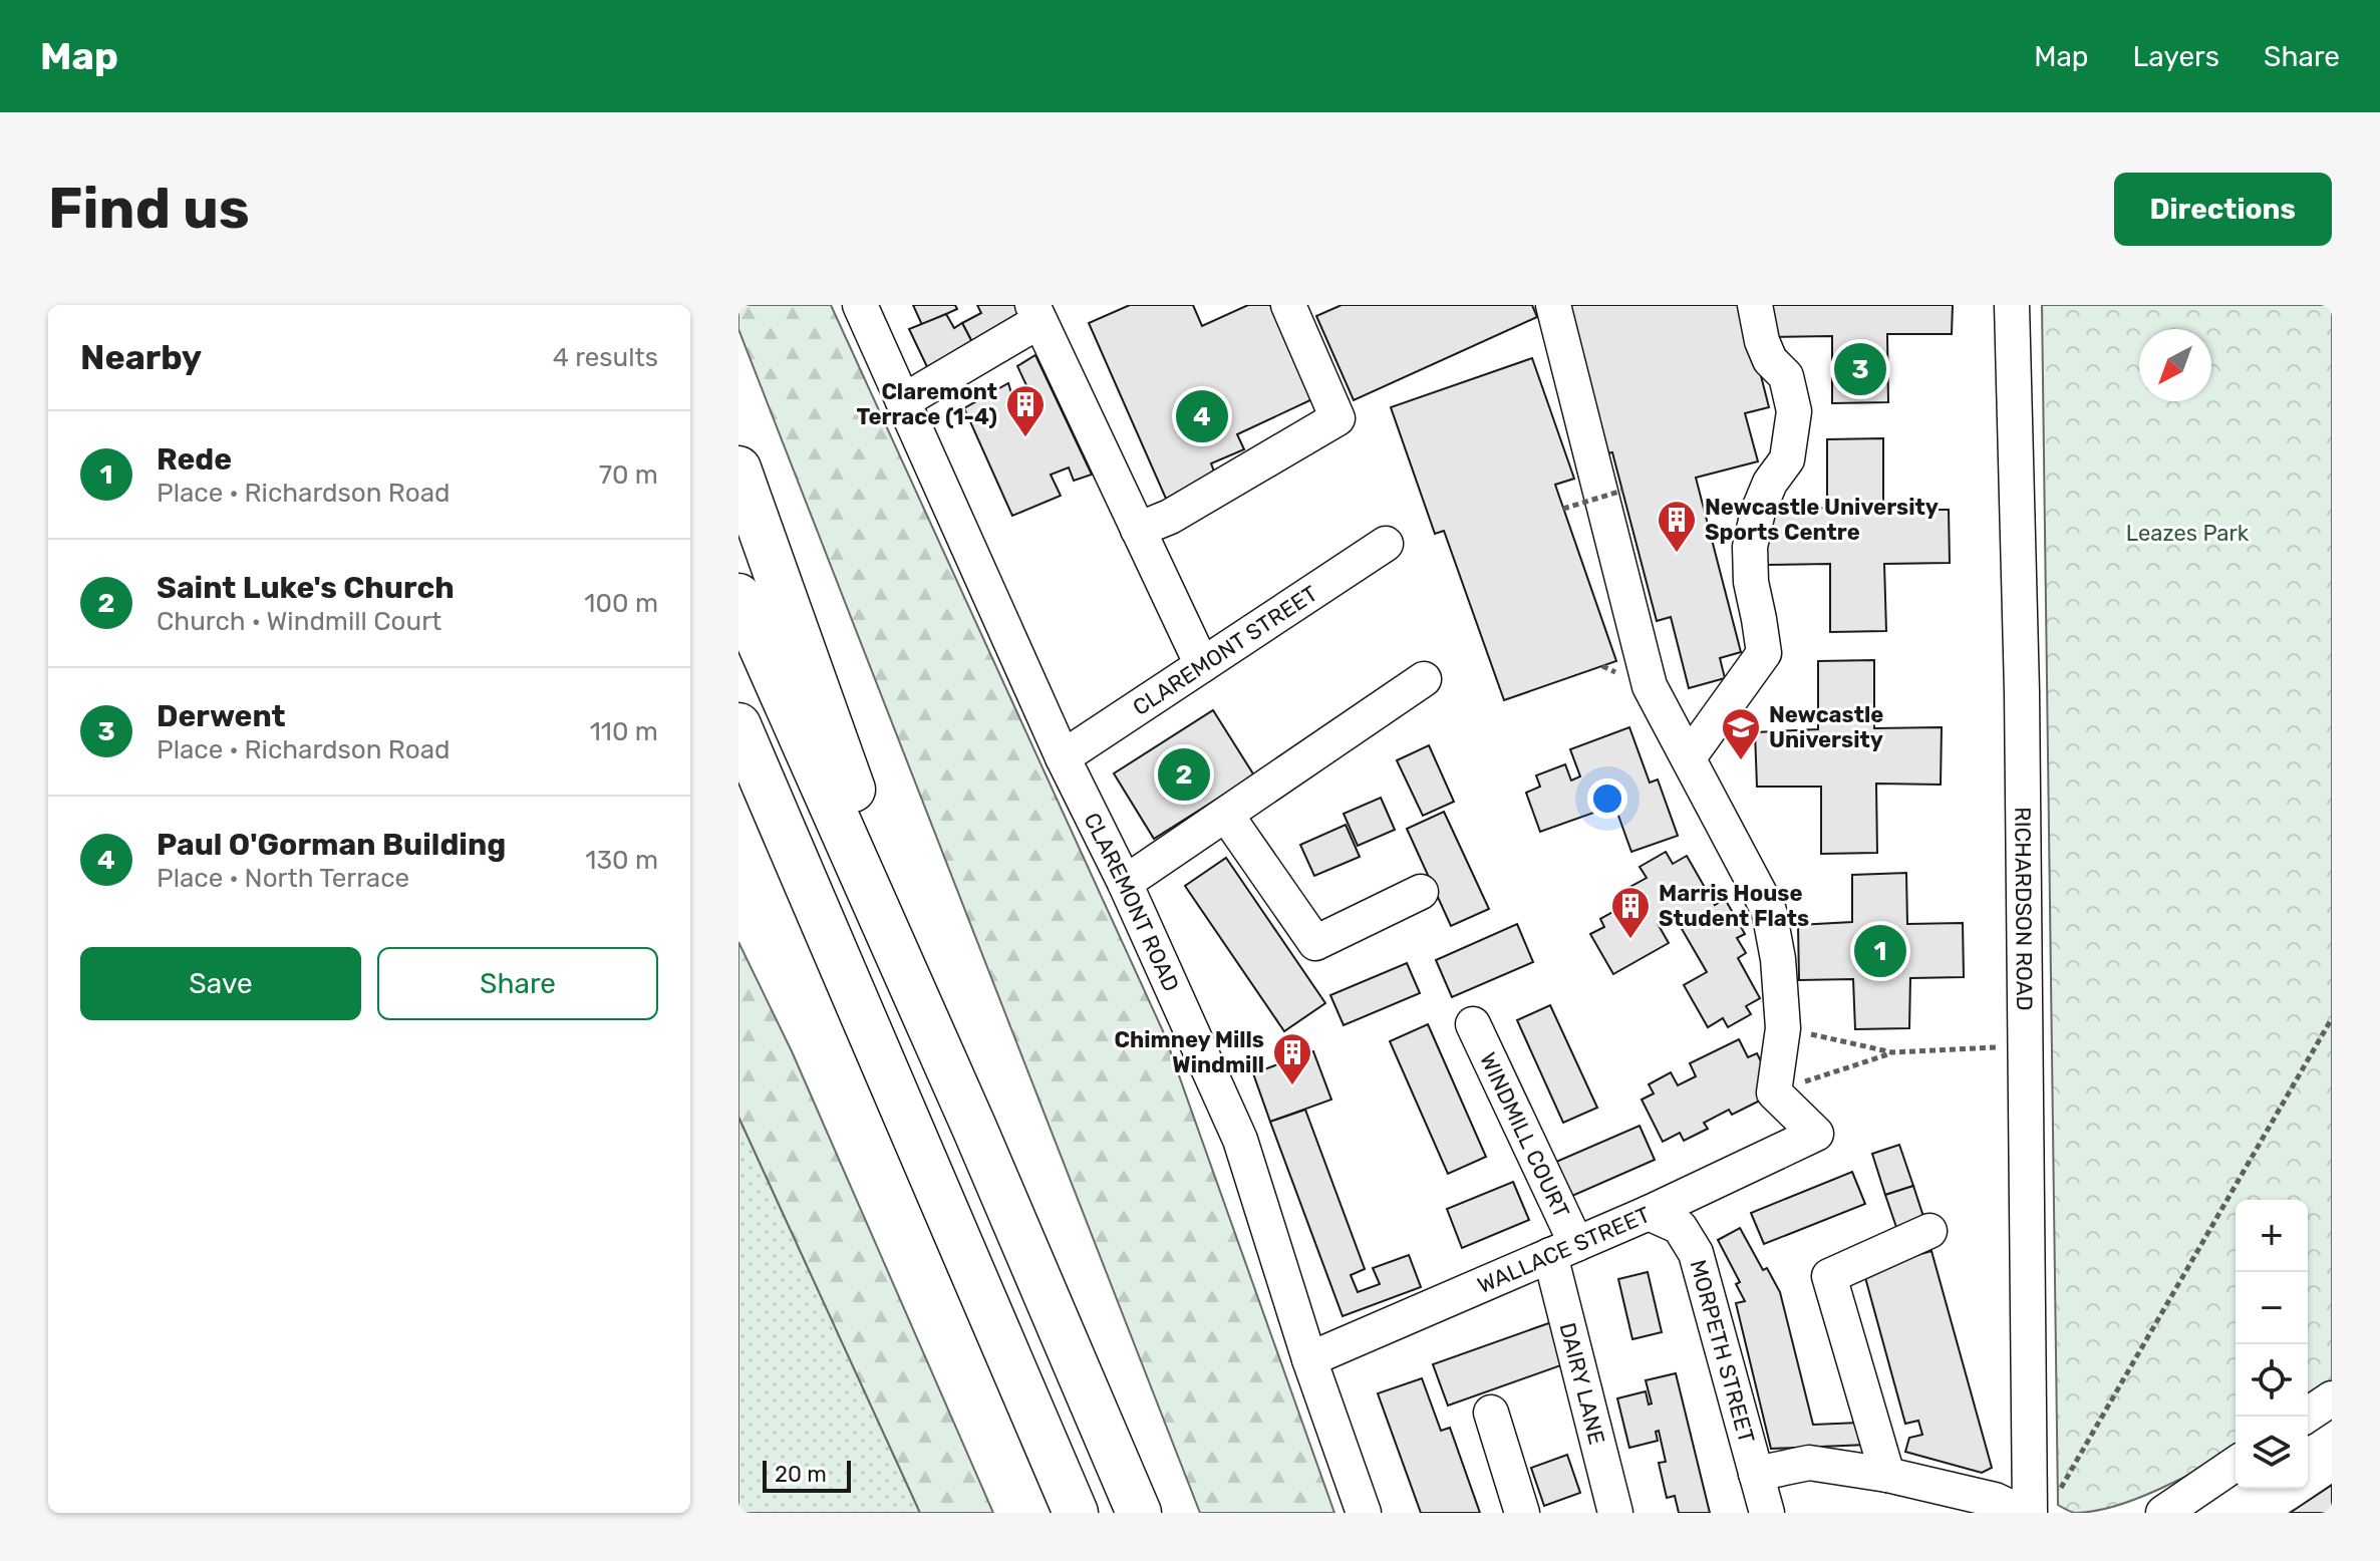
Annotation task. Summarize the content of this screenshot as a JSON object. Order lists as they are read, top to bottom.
{
  "streets": {
    "street": [
      "CLAREMONT STREET",
      "CLAREMONT ROAD",
      "RICHARDSON ROAD",
      "WINDMILL COURT",
      "WALLACE STREET",
      "MORPETH STREET",
      "DAIRY LANE"
    ]
  },
  "crossings": [
    ["CLAREMONT STREET", "CLAREMONT ROAD"],
    ["CLAREMONT ROAD", "WALLACE STREET"],
    ["WINDMILL COURT", "WALLACE STREET"],
    ["WINDMILL COURT", "DAIRY LANE"],
    ["WALLACE STREET", "MORPETH STREET"],
    ["WALLACE STREET", "DAIRY LANE"]
  ],
  "parks": ["Leazes Park"],
  "places": {
    "building": [
      "Claremont Terrace (1-4)",
      "Newcastle University Sports Centre",
      "Marris House Student Flats",
      "Chimney Mills Windmill"
    ],
    "school or university": ["Newcastle University"]
  },
  "scale_bar": "20 m",
  "north": "bottom left",
  "page": {
    "header": "Map",
    "nav": ["Map", "Layers", "Share"],
    "buttons": [
      "Directions",
      ["Save", "Share"]
    ],
    "title": "Find us",
    "heading": ["Nearby", "4 results"],
    "pins": [
      "3",
      "4",
      "2",
      "1"
    ],
    "list": [
      {
        "mark": "1",
        "name": "Rede",
        "note": "Place · Richardson Road",
        "value": "70 m"
      },
      {
        "mark": "2",
        "name": "Saint Luke's Church",
        "note": "Church · Windmill Court",
        "value": "100 m"
      },
      {
        "mark": "3",
        "name": "Derwent",
        "note": "Place · Richardson Road",
        "value": "110 m"
      },
      {
        "mark": "4",
        "name": "Paul O'Gorman Building",
        "note": "Place · North Terrace",
        "value": "130 m"
      }
    ],
    "map_buttons": ["+", "−"],
    "scale": "20 m"
  }
}
